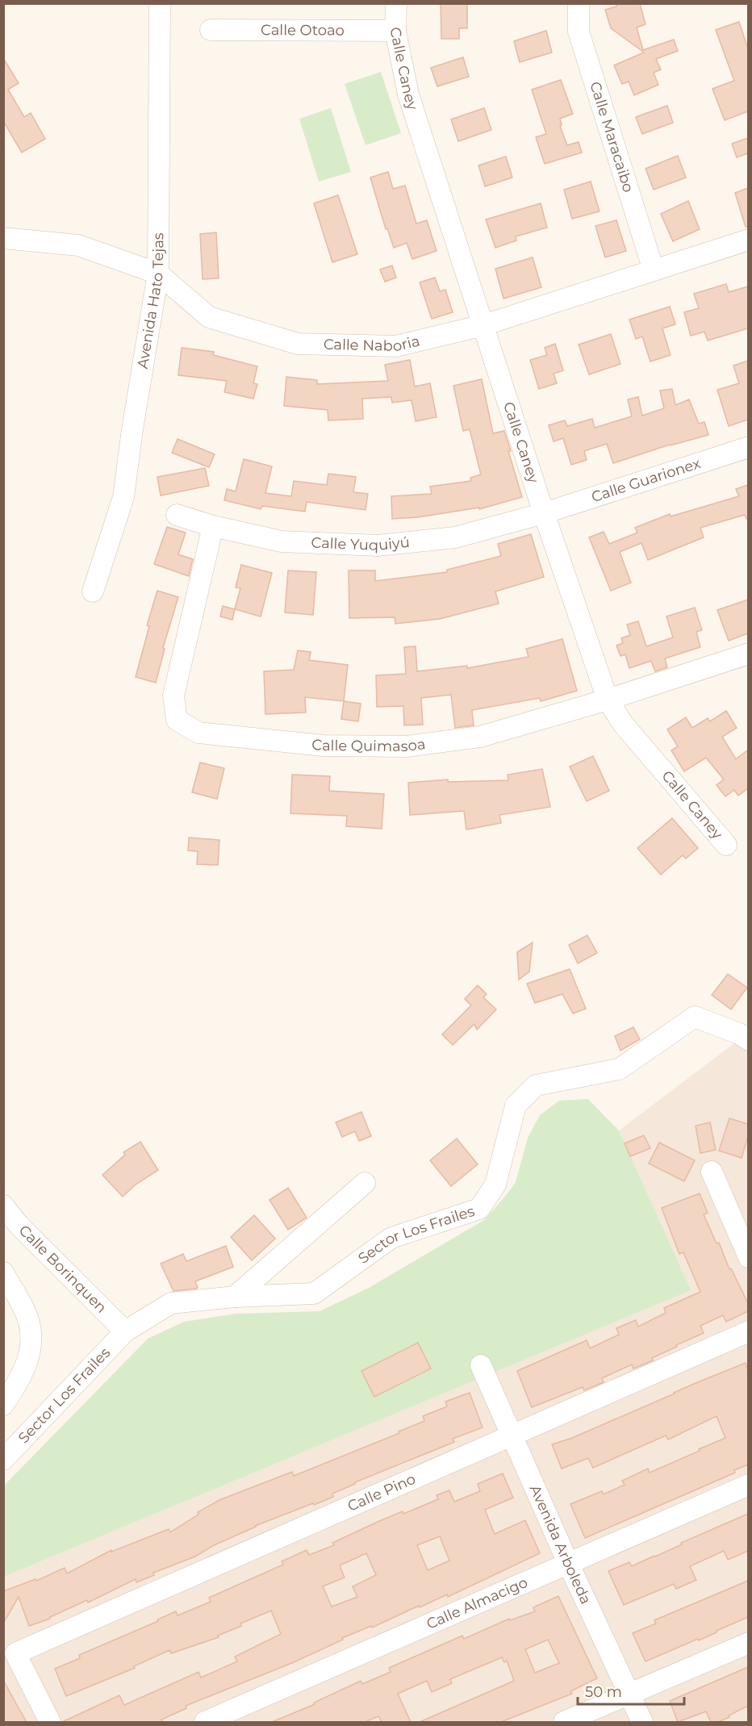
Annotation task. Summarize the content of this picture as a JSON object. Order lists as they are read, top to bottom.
{
  "streets": {
    "street": [
      "Calle Otoao",
      "Calle Caney",
      "Calle Maracaibo",
      "Avenida Hato Tejas",
      "Calle Naboria",
      "Calle Guarionex",
      "Calle Yuquiyú",
      "Calle Quimasoa",
      "Sector Los Frailes",
      "Calle Borinquen",
      "Calle Pino",
      "Avenida Arboleda",
      "Calle Almacigo"
    ]
  },
  "crossings": [
    ["Calle Otoao", "Calle Caney"],
    ["Calle Caney", "Calle Naboria"],
    ["Calle Caney", "Calle Guarionex"],
    ["Calle Caney", "Calle Yuquiyú"],
    ["Calle Caney", "Calle Quimasoa"],
    ["Calle Maracaibo", "Calle Naboria"],
    ["Avenida Hato Tejas", "Calle Naboria"],
    ["Calle Guarionex", "Calle Yuquiyú"],
    ["Calle Yuquiyú", "Calle Quimasoa"],
    ["Sector Los Frailes", "Calle Borinquen"],
    ["Calle Pino", "Avenida Arboleda"],
    ["Avenida Arboleda", "Calle Almacigo"]
  ],
  "scale_bar": "50 m"
}
